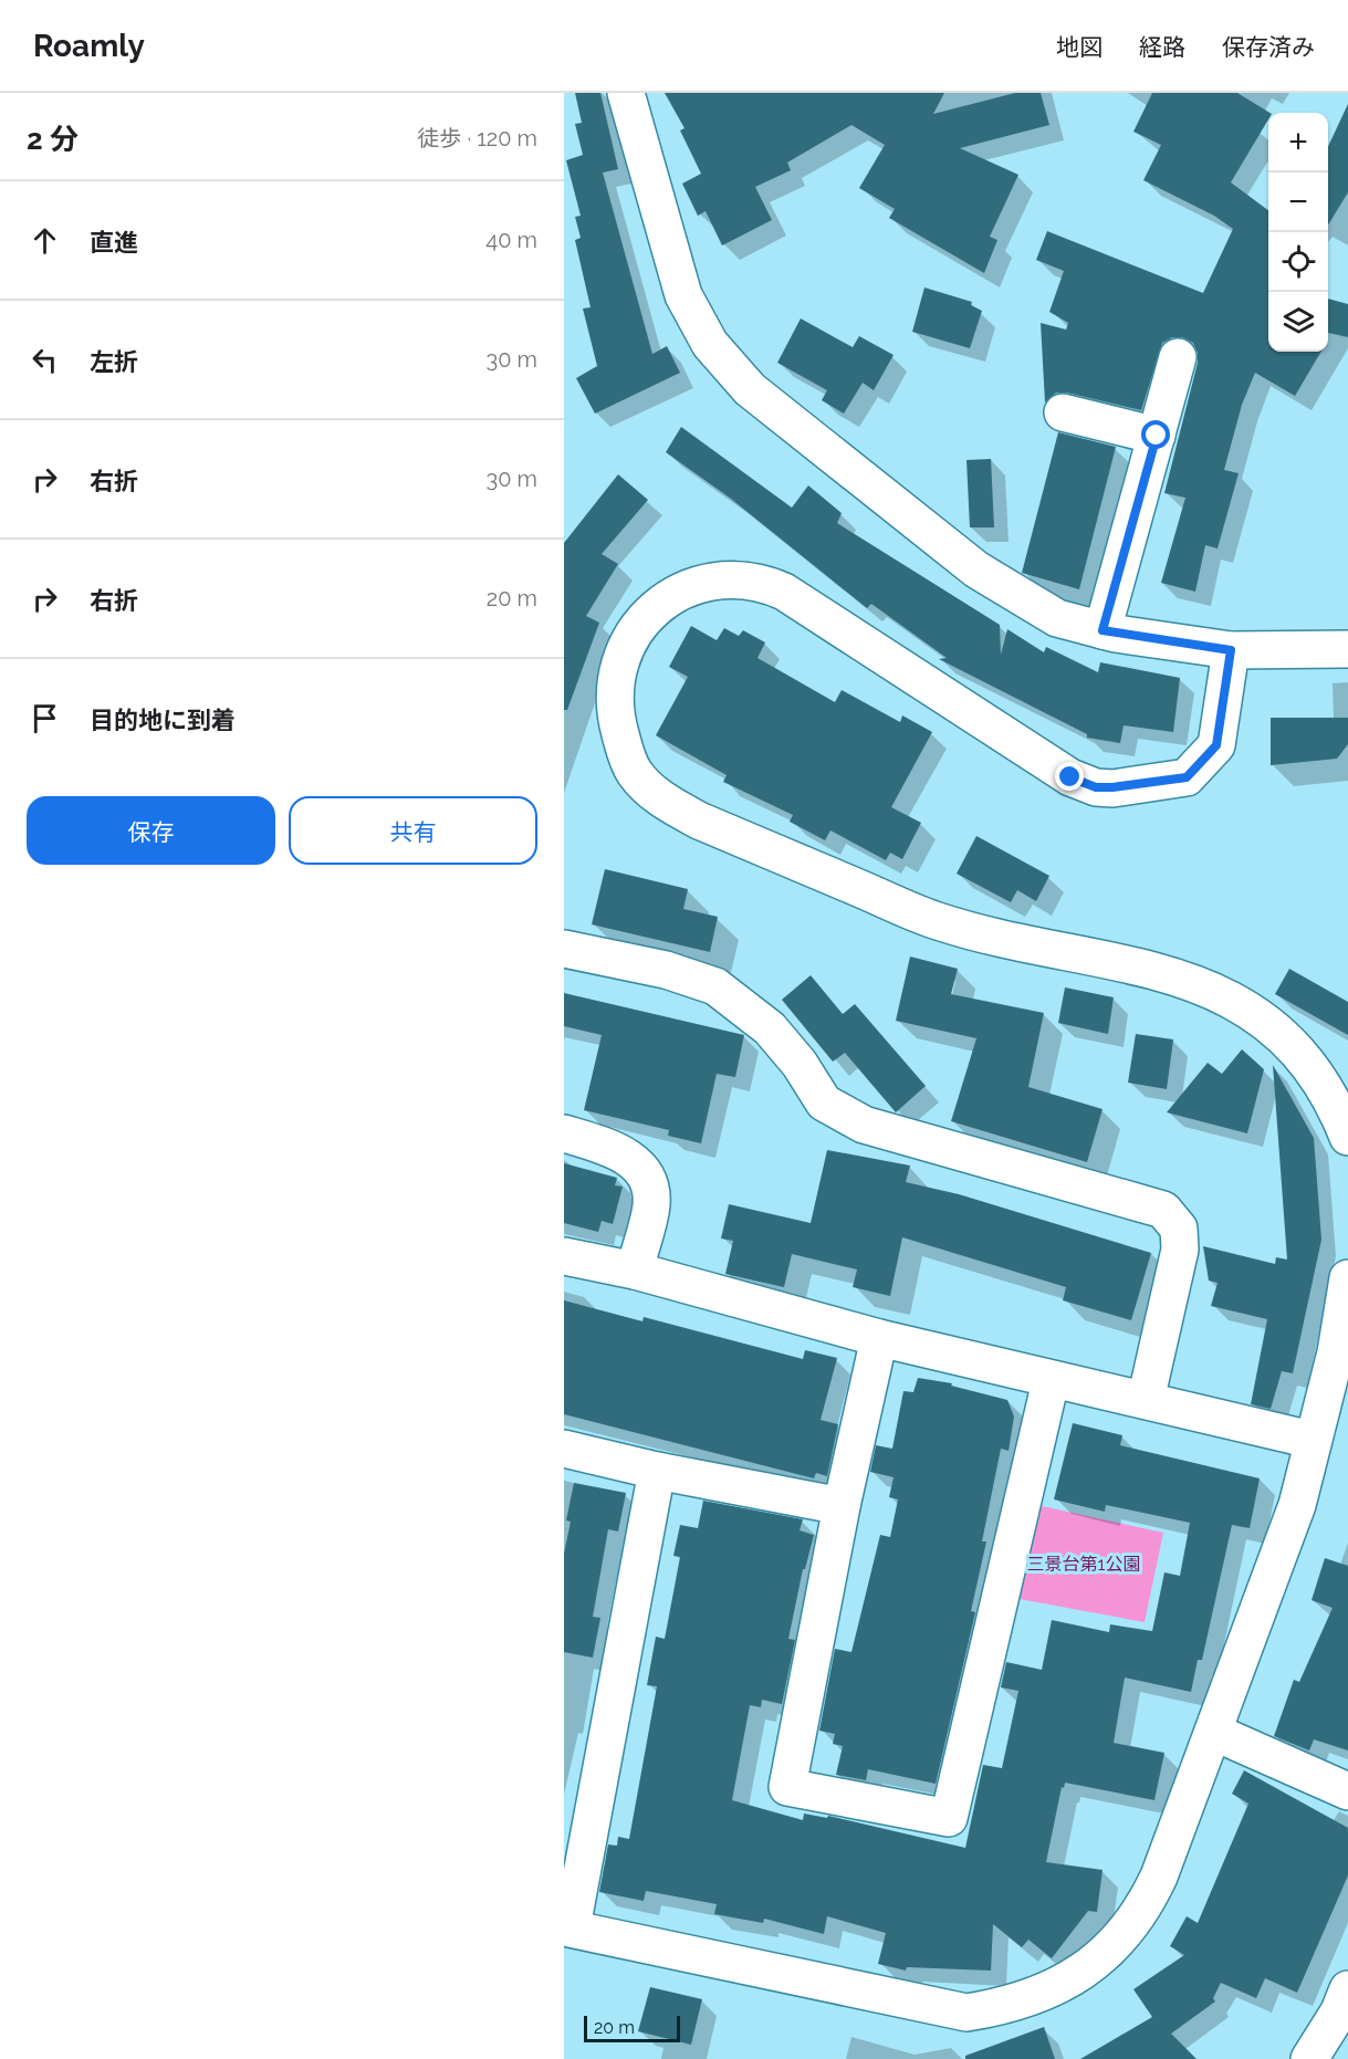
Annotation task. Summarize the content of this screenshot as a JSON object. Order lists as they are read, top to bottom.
{
  "parks": ["三景台第1公園"],
  "scale_bar": "20 m",
  "page": {
    "header": "Roamly",
    "nav": ["地図", "経路", "保存済み"],
    "heading": ["2 分", "徒歩 · 120 m"],
    "map_buttons": ["+", "−"],
    "list": [
      ["直進", "40 m"],
      ["左折", "30 m"],
      ["右折", "30 m"],
      ["右折", "20 m"],
      "目的地に到着"
    ],
    "buttons": ["保存", "共有"],
    "scale": "20 m"
  }
}
